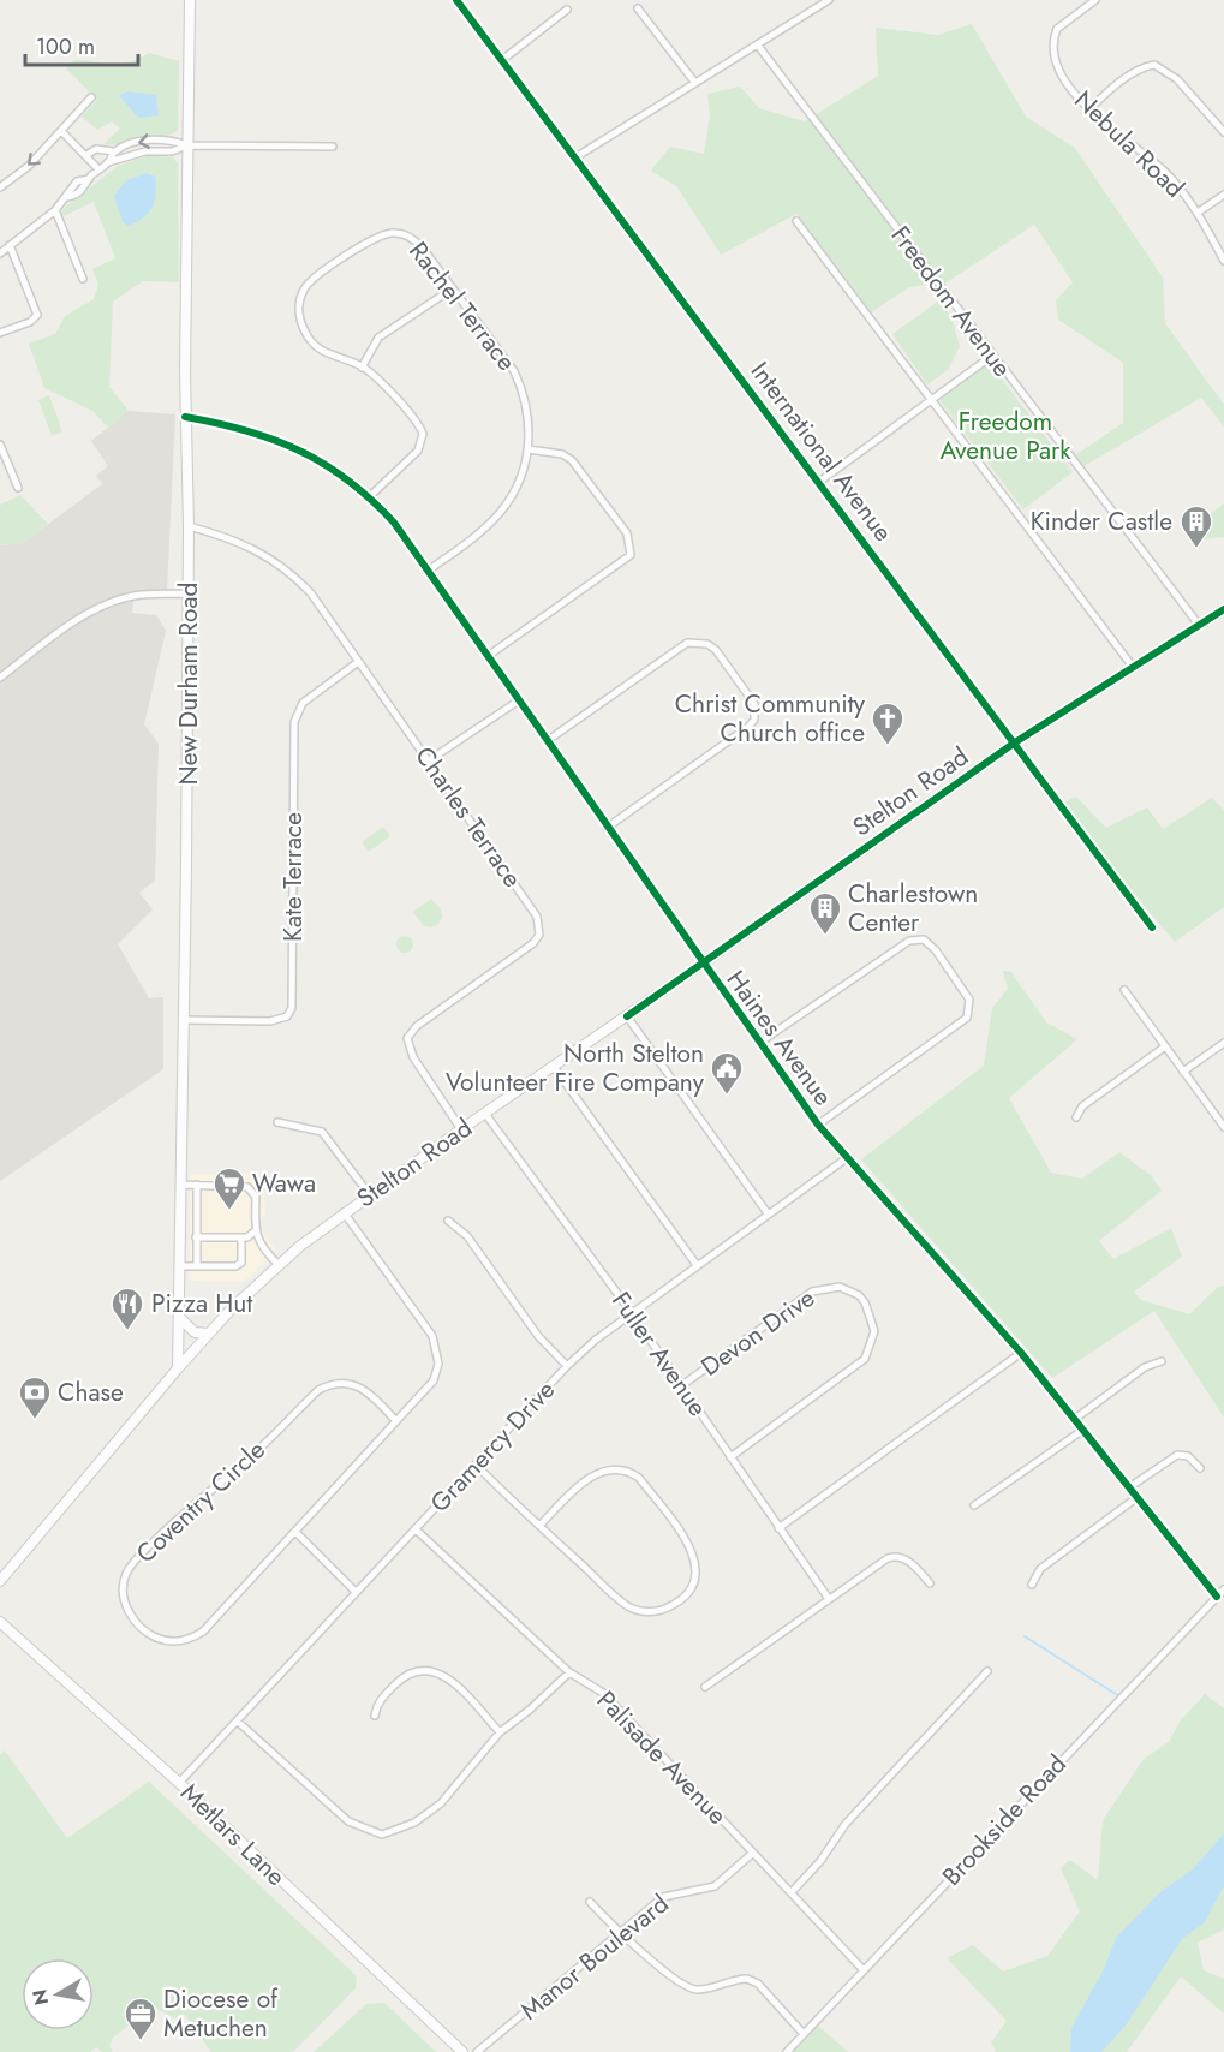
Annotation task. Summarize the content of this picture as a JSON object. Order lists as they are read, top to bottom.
{
  "streets": {
    "main road": ["New Durham Road", "Stelton Road", "Metlars Lane"],
    "street": [
      "Nebula Road",
      "Freedom Avenue",
      "Rachel Terrace",
      "International Avenue",
      "Charles Terrace",
      "Kate Terrace",
      "Haines Avenue",
      "Devon Drive",
      "Fuller Avenue",
      "Gramercy Drive",
      "Coventry Circle",
      "Palisade Avenue",
      "Brookside Road",
      "Manor Boulevard"
    ]
  },
  "crossings": [
    ["Freedom Avenue", "Stelton Road"],
    ["Rachel Terrace", "Haines Avenue"],
    ["International Avenue", "Stelton Road"],
    ["New Durham Road", "Stelton Road"],
    ["New Durham Road", "Charles Terrace"],
    ["New Durham Road", "Kate Terrace"],
    ["New Durham Road", "Haines Avenue"],
    ["Stelton Road", "Charles Terrace"],
    ["Stelton Road", "Haines Avenue"],
    ["Stelton Road", "Fuller Avenue"],
    ["Stelton Road", "Coventry Circle"],
    ["Charles Terrace", "Kate Terrace"],
    ["Haines Avenue", "Gramercy Drive"],
    ["Haines Avenue", "Brookside Road"],
    ["Devon Drive", "Fuller Avenue"],
    ["Fuller Avenue", "Gramercy Drive"],
    ["Gramercy Drive", "Palisade Avenue"],
    ["Gramercy Drive", "Metlars Lane"],
    ["Palisade Avenue", "Brookside Road"],
    ["Palisade Avenue", "Manor Boulevard"]
  ],
  "parks": ["Freedom Avenue Park"],
  "places": {
    "building": ["Kinder Castle", "Charlestown Center"],
    "church": ["Christ Community Church office"],
    "public building": ["North Stelton Volunteer Fire Company"],
    "supermarket": ["Wawa"],
    "restaurant": ["Pizza Hut"],
    "bank": ["Chase"],
    "office": ["Diocese of Metuchen"]
  },
  "scale_bar": "100 m",
  "north": "left"
}
